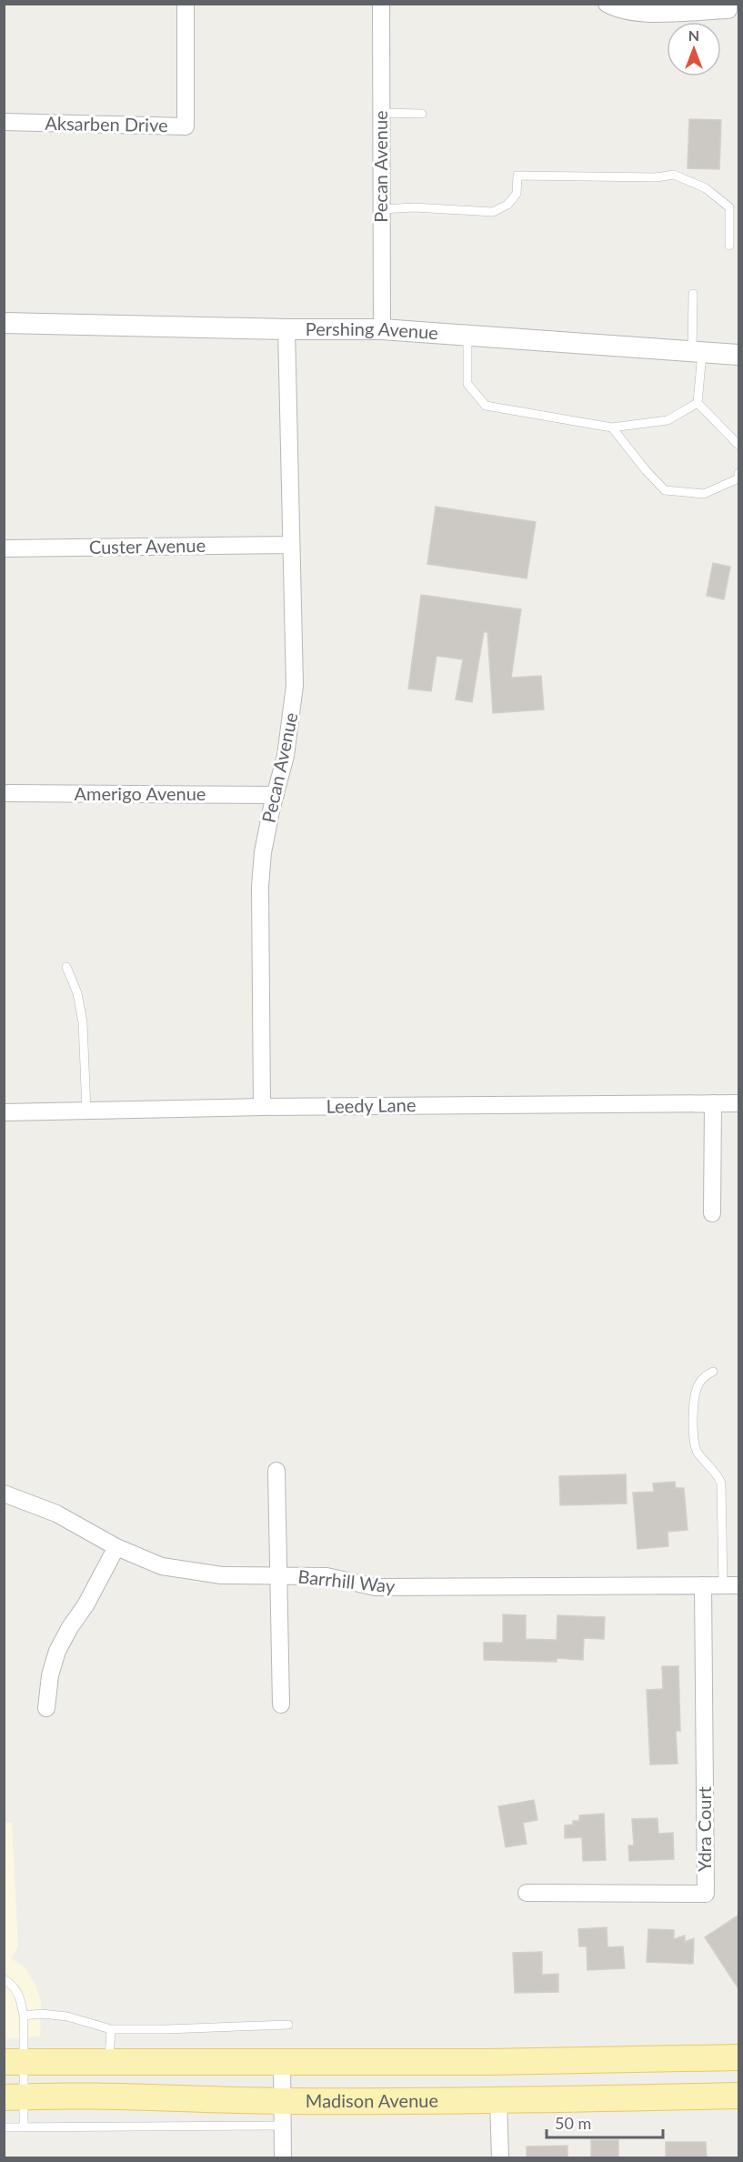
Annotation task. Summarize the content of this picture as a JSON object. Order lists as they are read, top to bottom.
{
  "streets": {
    "main road": ["Madison Avenue"],
    "street": [
      "Aksarben Drive",
      "Pecan Avenue",
      "Pershing Avenue",
      "Custer Avenue",
      "Amerigo Avenue",
      "Leedy Lane",
      "Barrhill Way",
      "Ydra Court"
    ]
  },
  "crossings": [
    ["Pecan Avenue", "Pershing Avenue"],
    ["Pecan Avenue", "Custer Avenue"],
    ["Pecan Avenue", "Amerigo Avenue"],
    ["Pecan Avenue", "Leedy Lane"],
    ["Barrhill Way", "Ydra Court"]
  ],
  "scale_bar": "50 m",
  "north": "top"
}
